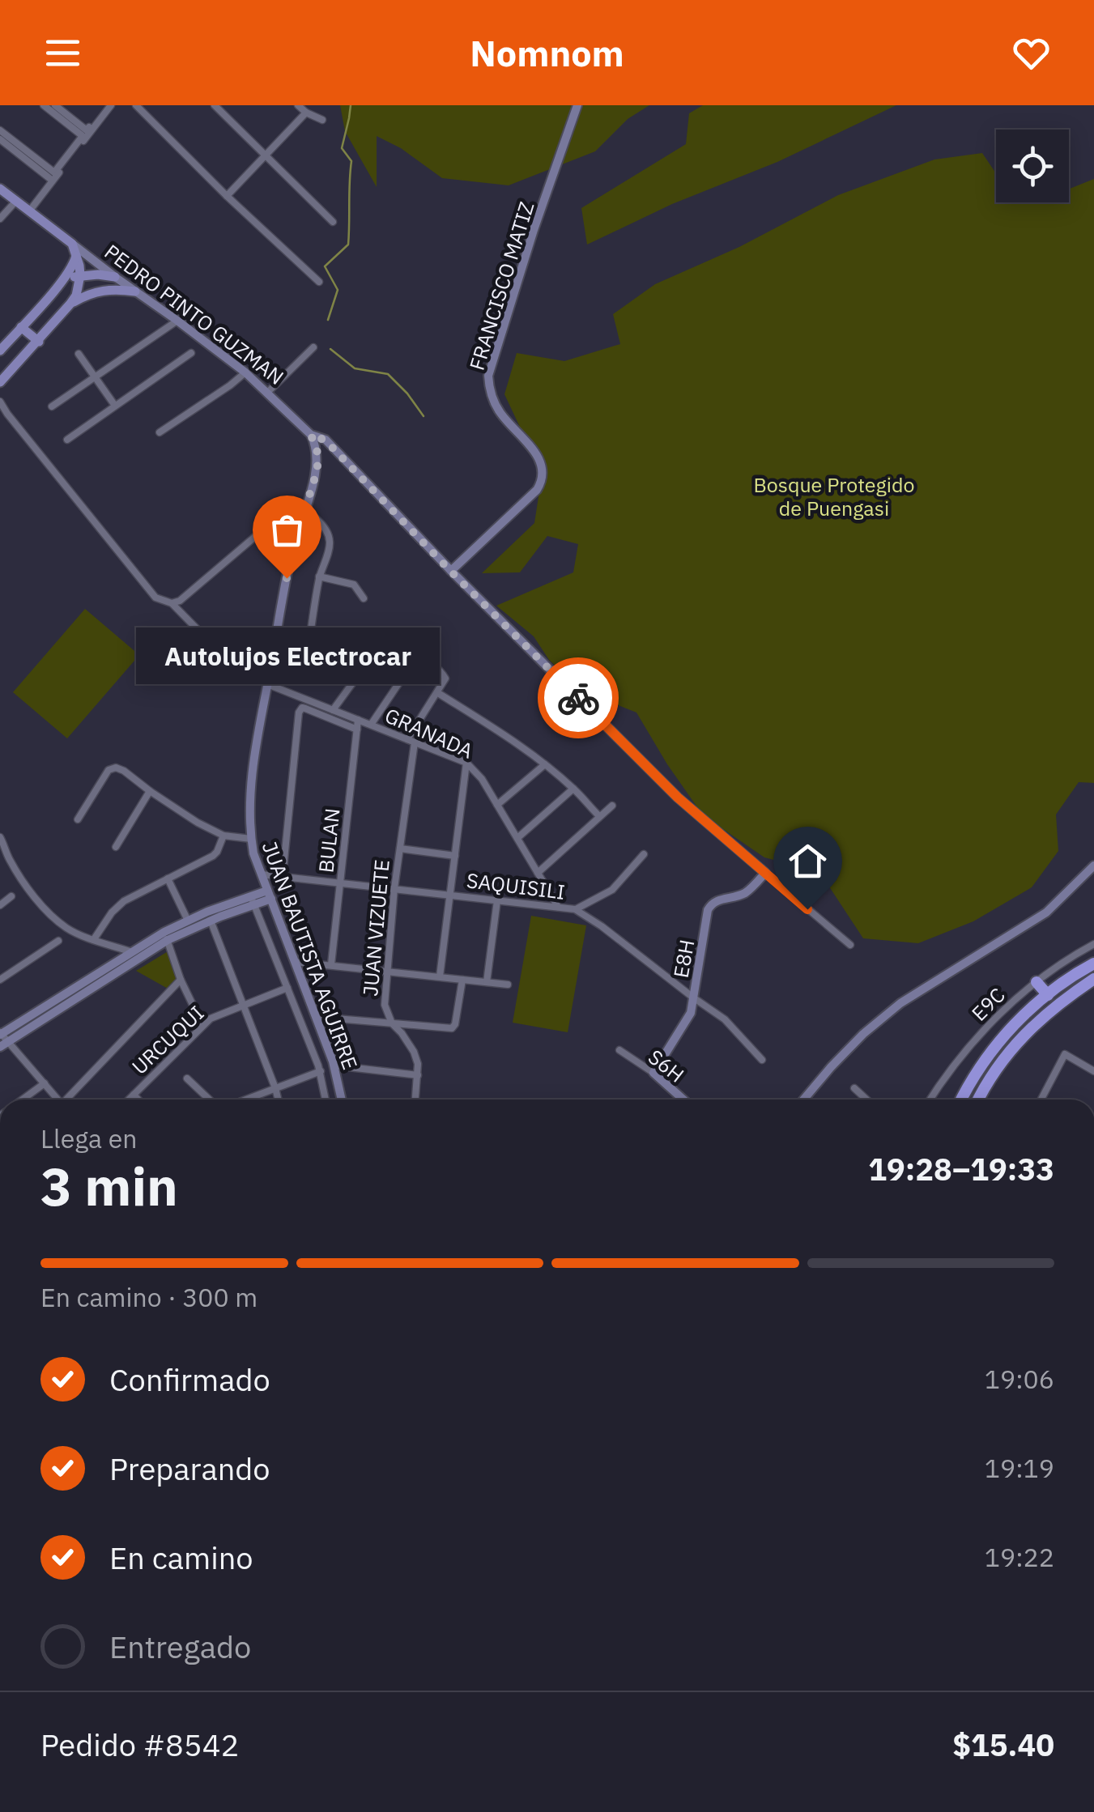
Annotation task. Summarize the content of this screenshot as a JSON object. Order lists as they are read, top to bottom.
{
  "streets": {
    "main road": [
      "FRANCISCO MATIZ",
      "PEDRO PINTO GUZMAN",
      "JUAN BAUTISTA AGUIRRE",
      "E8H",
      "S6H"
    ],
    "street": [
      "GRANADA",
      "BULAN",
      "SAQUISILI",
      "JUAN VIZUETE",
      "E9C",
      "URCUQUI"
    ]
  },
  "crossings": [
    ["FRANCISCO MATIZ", "PEDRO PINTO GUZMAN"],
    ["PEDRO PINTO GUZMAN", "JUAN BAUTISTA AGUIRRE"],
    ["PEDRO PINTO GUZMAN", "E8H"],
    ["GRANADA", "BULAN"],
    ["GRANADA", "SAQUISILI"],
    ["GRANADA", "JUAN VIZUETE"],
    ["GRANADA", "JUAN BAUTISTA AGUIRRE"],
    ["BULAN", "SAQUISILI"],
    ["SAQUISILI", "JUAN VIZUETE"],
    ["SAQUISILI", "JUAN BAUTISTA AGUIRRE"],
    ["SAQUISILI", "E8H"],
    ["E8H", "S6H"]
  ],
  "parks": ["Bosque Protegido de Puengasi"],
  "places": ["Autolujos Electrocar"],
  "page": {
    "header": "Nomnom",
    "bubble": "Autolujos Electrocar",
    "heading": ["3 min", "Llega en", "19:28–19:33"],
    "panel": ["Pedido #8542", "$15.40"],
    "bar": "En camino · 300 m",
    "list": [
      ["Confirmado", "19:06"],
      ["Preparando", "19:19"],
      ["En camino", "19:22"],
      "Entregado"
    ]
  }
}
